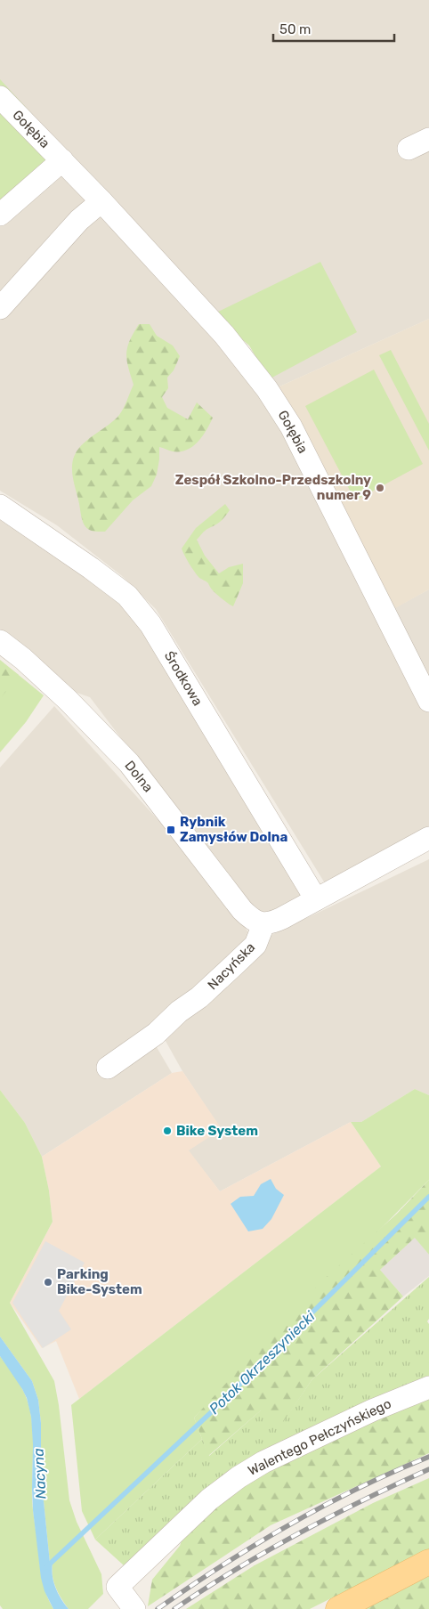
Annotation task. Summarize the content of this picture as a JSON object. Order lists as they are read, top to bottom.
{
  "streets": {
    "street": [
      "Gołębia",
      "Środkowa",
      "Dolna",
      "Nacyńska",
      "Walentego Pełczyńskiego"
    ]
  },
  "crossings": [
    ["Dolna", "Nacyńska"]
  ],
  "water": ["Potok Okrzeszyniecki", "Nacyna"],
  "places": {
    "other": ["Zespół Szkolno-Przedszkolny numer 9", "Bike System", "Parking Bike-System"],
    "transit": ["Rybnik Zamysłów Dolna"]
  },
  "scale_bar": "50 m"
}
